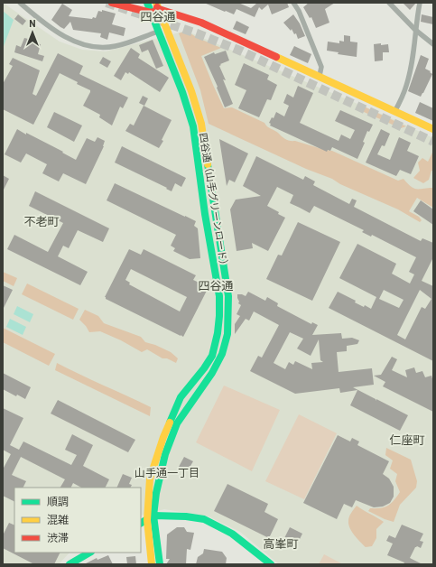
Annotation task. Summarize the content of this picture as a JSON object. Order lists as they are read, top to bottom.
{
  "streets": {
    "street": ["四谷通（山手グリーンロード）"]
  },
  "districts": [
    "四谷通",
    "不老町",
    "四谷通",
    "仁座町",
    "山手通一丁目",
    "高峯町"
  ],
  "legend": ["順調", "混雑", "渋滞"],
  "north": "top"
}
